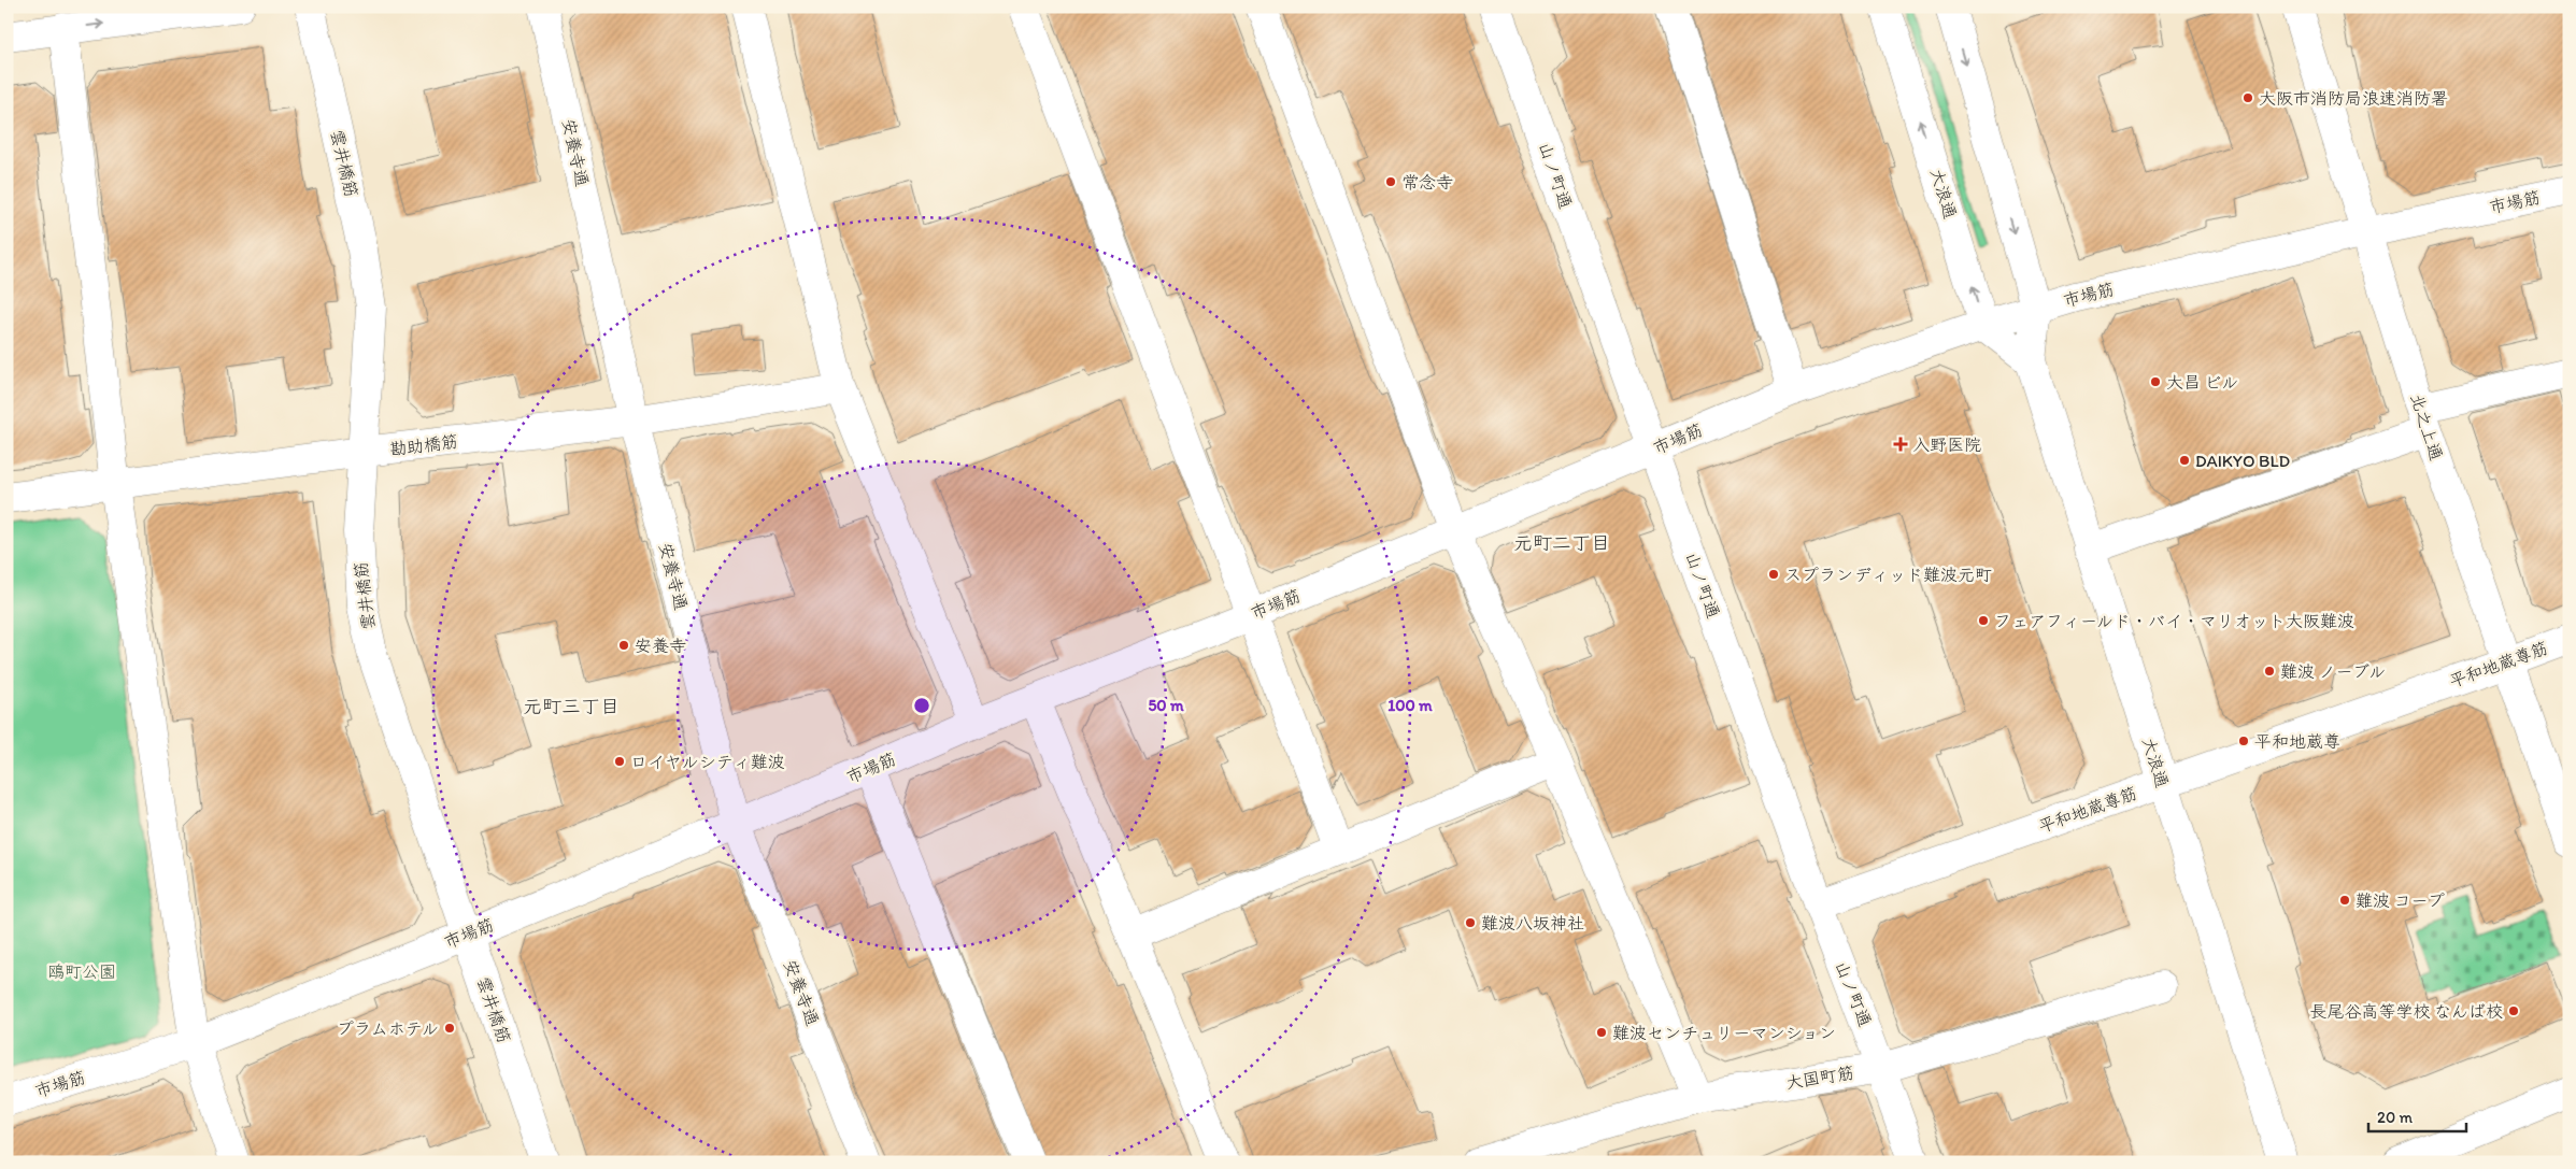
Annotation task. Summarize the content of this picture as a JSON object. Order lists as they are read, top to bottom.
{
  "streets": {
    "street": [
      "安養寺通",
      "雲井橋筋",
      "山ノ町通",
      "大浪通",
      "市場筋",
      "北之上通",
      "勘助橋筋",
      "平和地蔵尊筋",
      "大国町筋"
    ]
  },
  "crossings": [
    ["安養寺通", "市場筋"],
    ["安養寺通", "勘助橋筋"],
    ["雲井橋筋", "市場筋"],
    ["雲井橋筋", "勘助橋筋"],
    ["山ノ町通", "市場筋"],
    ["山ノ町通", "平和地蔵尊筋"],
    ["山ノ町通", "大国町筋"],
    ["大浪通", "市場筋"],
    ["大浪通", "平和地蔵尊筋"],
    ["市場筋", "北之上通"],
    ["北之上通", "平和地蔵尊筋"]
  ],
  "districts": ["元町二丁目", "元町三丁目"],
  "parks": ["鴎町公園"],
  "places": {
    "other": [
      "大阪市消防局浪速消防署",
      "常念寺",
      "大昌 ビル",
      "DAIKYO BLD",
      "スプランディッド難波元町",
      "フェアフィールド・バイ・マリオット大阪難波",
      "安養寺",
      "難波 ノーブル",
      "平和地蔵尊",
      "ロイヤルシティ難波",
      "難波 コープ",
      "難波八坂神社",
      "長尾谷高等学校 なんば校",
      "プラムホテル",
      "難波センチュリーマンション"
    ],
    "health": ["入野医院"]
  },
  "scale_bar": "20 m",
  "rings": ["50 m", "100 m"]
}
